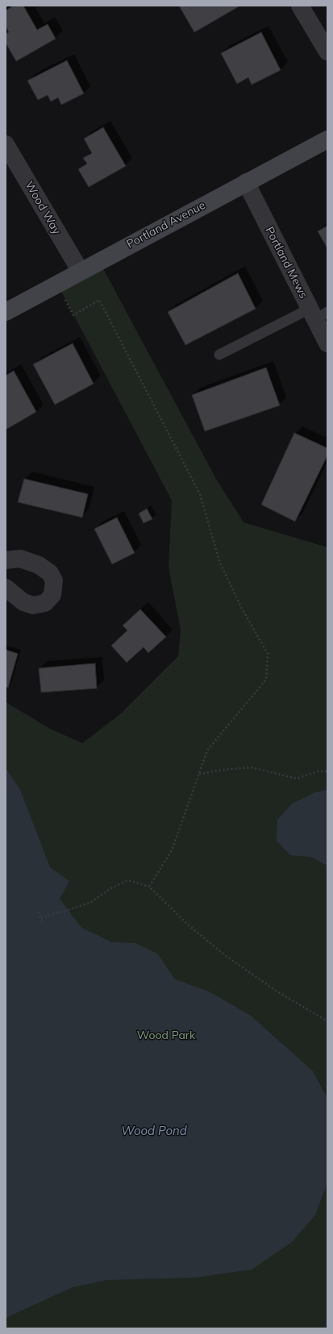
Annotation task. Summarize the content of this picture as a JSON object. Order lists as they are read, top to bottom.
{
  "streets": {
    "street": ["Wood Way", "Portland Avenue", "Portland Mews"]
  },
  "crossings": [
    ["Wood Way", "Portland Avenue"],
    ["Portland Avenue", "Portland Mews"]
  ],
  "water": ["Wood Pond"],
  "parks": ["Wood Park"]
}
